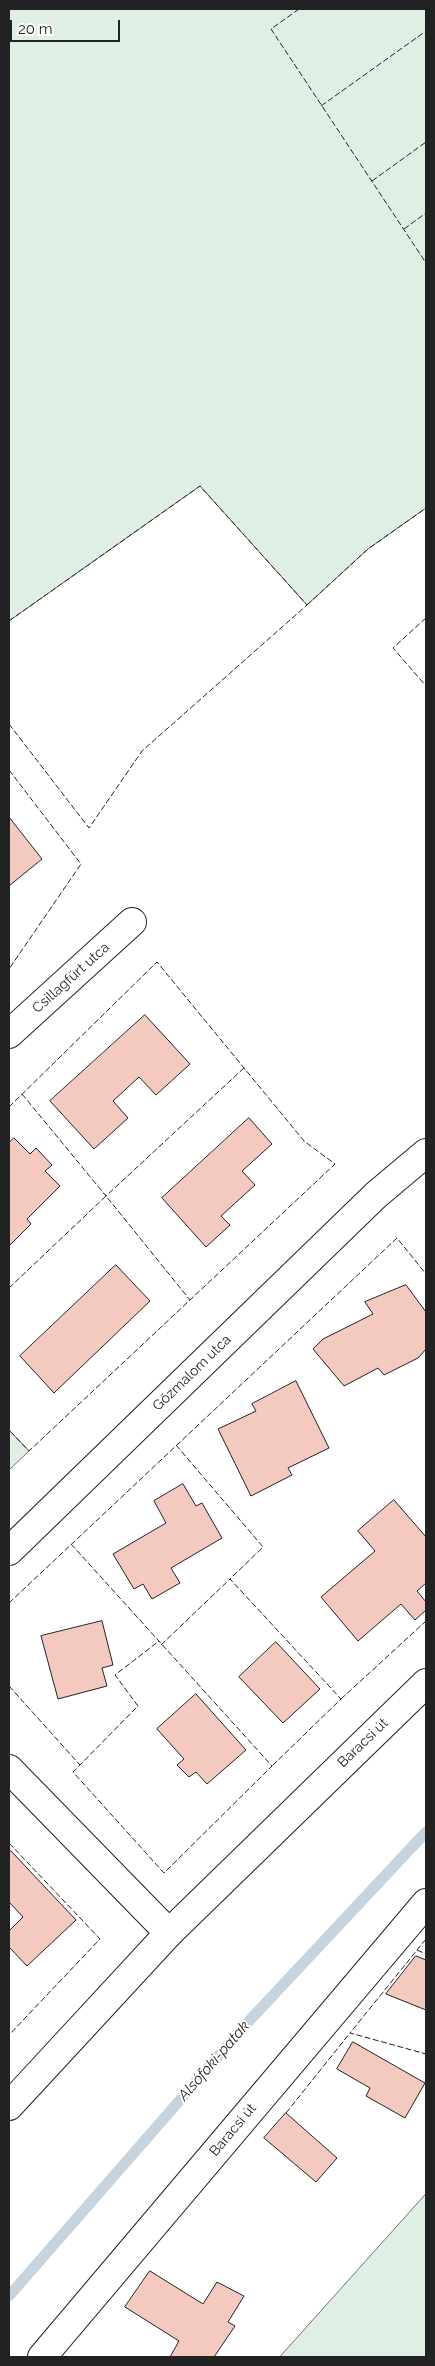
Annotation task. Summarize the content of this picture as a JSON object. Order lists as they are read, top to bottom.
{
  "streets": {
    "street": ["Csillagfürt utca", "Gőzmalom utca", "Baracsi út"]
  },
  "water": ["Alsófoki-patak"],
  "scale_bar": "20 m"
}
